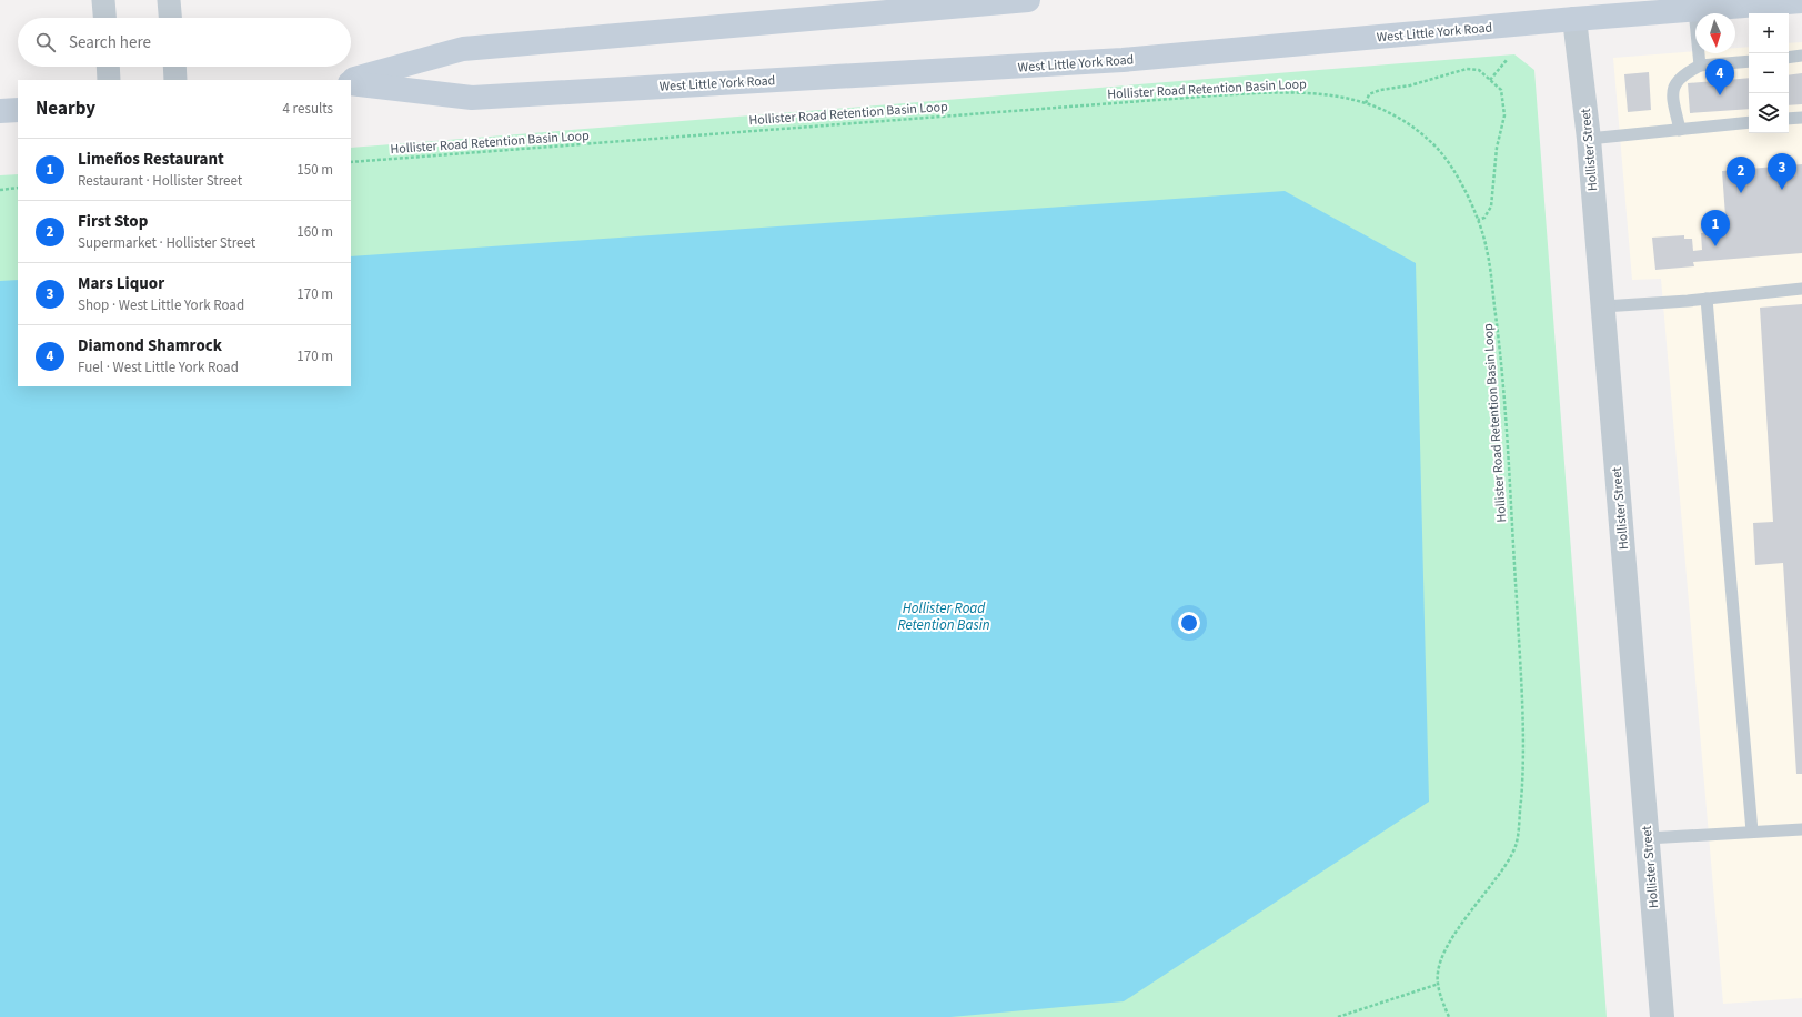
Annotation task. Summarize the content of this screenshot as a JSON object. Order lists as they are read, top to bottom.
{
  "streets": {
    "main road": ["West Little York Road"],
    "street": ["Hollister Street"],
    "path": ["Hollister Road Retention Basin Loop"]
  },
  "crossings": [
    ["West Little York Road", "Hollister Street"]
  ],
  "water": ["Hollister Road Retention Basin"],
  "north": "bottom",
  "page": {
    "map_buttons": ["+", "−"],
    "search": "Search here",
    "pins": [
      "4",
      "3",
      "2",
      "1"
    ],
    "heading": ["Nearby", "4 results"],
    "list": [
      {
        "mark": "1",
        "name": "Limeños Restaurant",
        "note": "Restaurant · Hollister Street",
        "value": "150 m"
      },
      {
        "mark": "2",
        "name": "First Stop",
        "note": "Supermarket · Hollister Street",
        "value": "160 m"
      },
      {
        "mark": "3",
        "name": "Mars Liquor",
        "note": "Shop · West Little York Road",
        "value": "170 m"
      },
      {
        "mark": "4",
        "name": "Diamond Shamrock",
        "note": "Fuel · West Little York Road",
        "value": "170 m"
      }
    ]
  }
}
